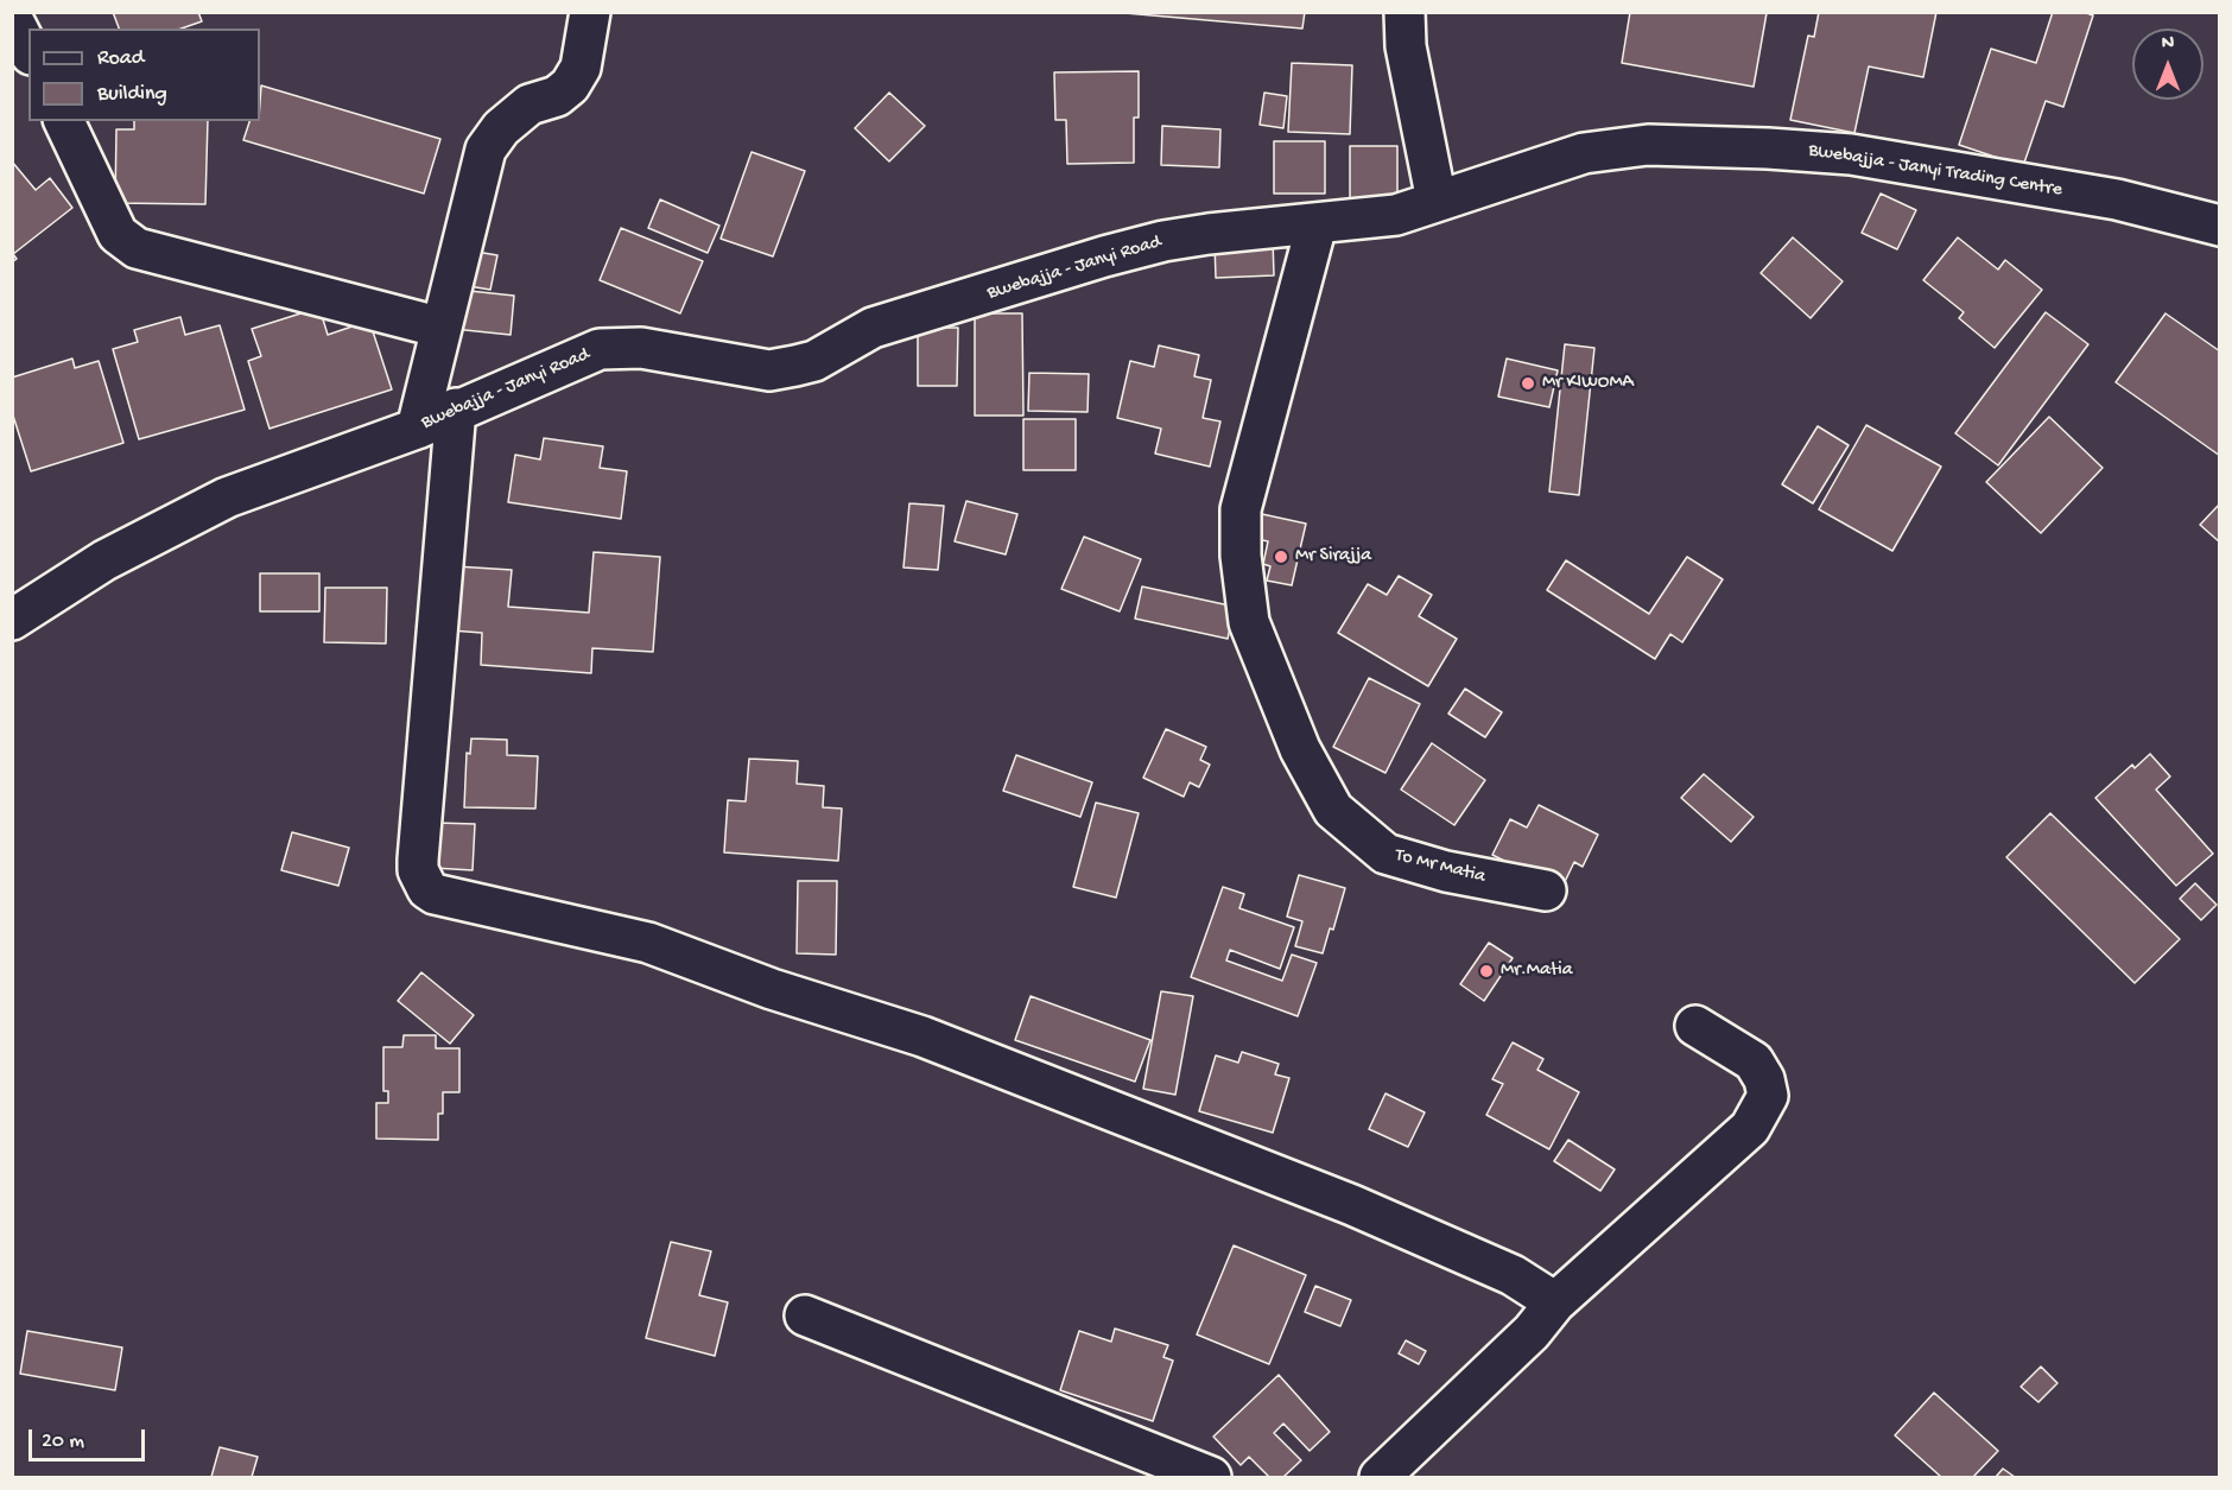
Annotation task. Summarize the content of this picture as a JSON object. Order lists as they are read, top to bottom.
{
  "streets": {
    "street": ["Bwebajja - Janyi Trading Centre", "Bwebajja - Janyi Road", "To Mr Matia"]
  },
  "crossings": [
    ["Bwebajja - Janyi Trading Centre", "Bwebajja - Janyi Road"],
    ["Bwebajja - Janyi Trading Centre", "To Mr Matia"],
    ["Bwebajja - Janyi Road", "To Mr Matia"]
  ],
  "places": ["Mr KIWOMA", "Mr Sirajja", "Mr.Matia"],
  "legend": ["Road", "Building"],
  "scale_bar": "20 m",
  "north": "top"
}
